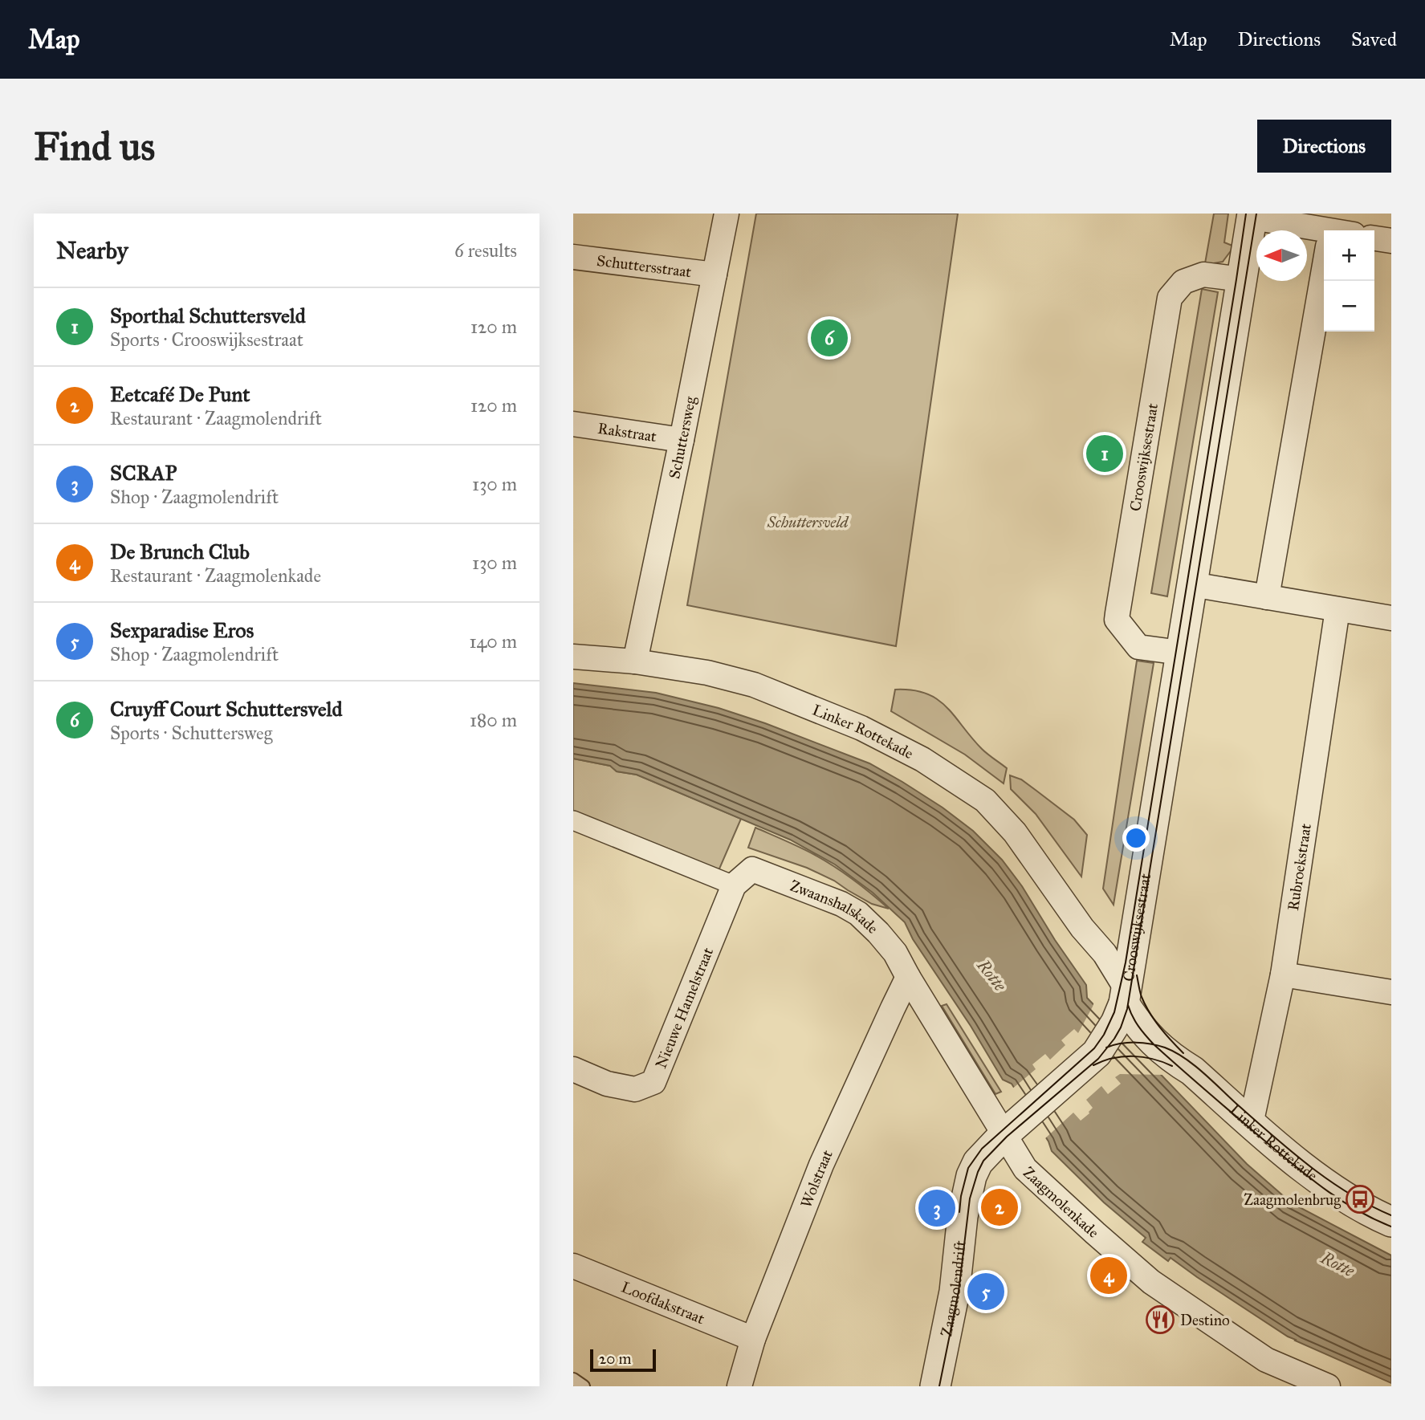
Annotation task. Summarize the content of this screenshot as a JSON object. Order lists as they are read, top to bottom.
{
  "streets": {
    "street": [
      "Schuttersstraat",
      "Rakstraat",
      "Schuttersweg",
      "Crooswijksestraat",
      "Linker Rottekade",
      "Rubroekstraat",
      "Zwaanshalskade",
      "Nieuwe Hamelstraat",
      "Wolstraat",
      "Zaagmolenkade",
      "Zaagmolendrift",
      "Loofdakstraat"
    ]
  },
  "crossings": [
    ["Schuttersstraat", "Schuttersweg"],
    ["Rakstraat", "Schuttersweg"],
    ["Schuttersweg", "Linker Rottekade"],
    ["Crooswijksestraat", "Linker Rottekade"],
    ["Linker Rottekade", "Rubroekstraat"],
    ["Zwaanshalskade", "Nieuwe Hamelstraat"],
    ["Zwaanshalskade", "Wolstraat"],
    ["Zwaanshalskade", "Zaagmolenkade"],
    ["Zwaanshalskade", "Zaagmolendrift"],
    ["Wolstraat", "Loofdakstraat"],
    ["Zaagmolenkade", "Zaagmolendrift"]
  ],
  "water": ["Rotte"],
  "parks": ["Schuttersveld"],
  "places": {
    "bus stop": ["Zaagmolenbrug"],
    "restaurant": ["Destino"]
  },
  "scale_bar": "20 m",
  "north": "left",
  "page": {
    "header": "Map",
    "nav": ["Map", "Directions", "Saved"],
    "buttons": "Directions",
    "title": "Find us",
    "heading": ["Nearby", "6 results"],
    "map_buttons": ["+", "−"],
    "list": [
      {
        "mark": "1",
        "name": "Sporthal Schuttersveld",
        "note": "Sports · Crooswijksestraat",
        "value": "120 m"
      },
      {
        "mark": "2",
        "name": "Eetcafé De Punt",
        "note": "Restaurant · Zaagmolendrift",
        "value": "120 m"
      },
      {
        "mark": "3",
        "name": "SCRAP",
        "note": "Shop · Zaagmolendrift",
        "value": "130 m"
      },
      {
        "mark": "4",
        "name": "De Brunch Club",
        "note": "Restaurant · Zaagmolenkade",
        "value": "130 m"
      },
      {
        "mark": "5",
        "name": "Sexparadise Eros",
        "note": "Shop · Zaagmolendrift",
        "value": "140 m"
      },
      {
        "mark": "6",
        "name": "Cruyff Court Schuttersveld",
        "note": "Sports · Schuttersweg",
        "value": "180 m"
      }
    ],
    "pins": [
      "6",
      "1",
      "2",
      "3",
      "4",
      "5"
    ],
    "scale": "20 m"
  }
}
